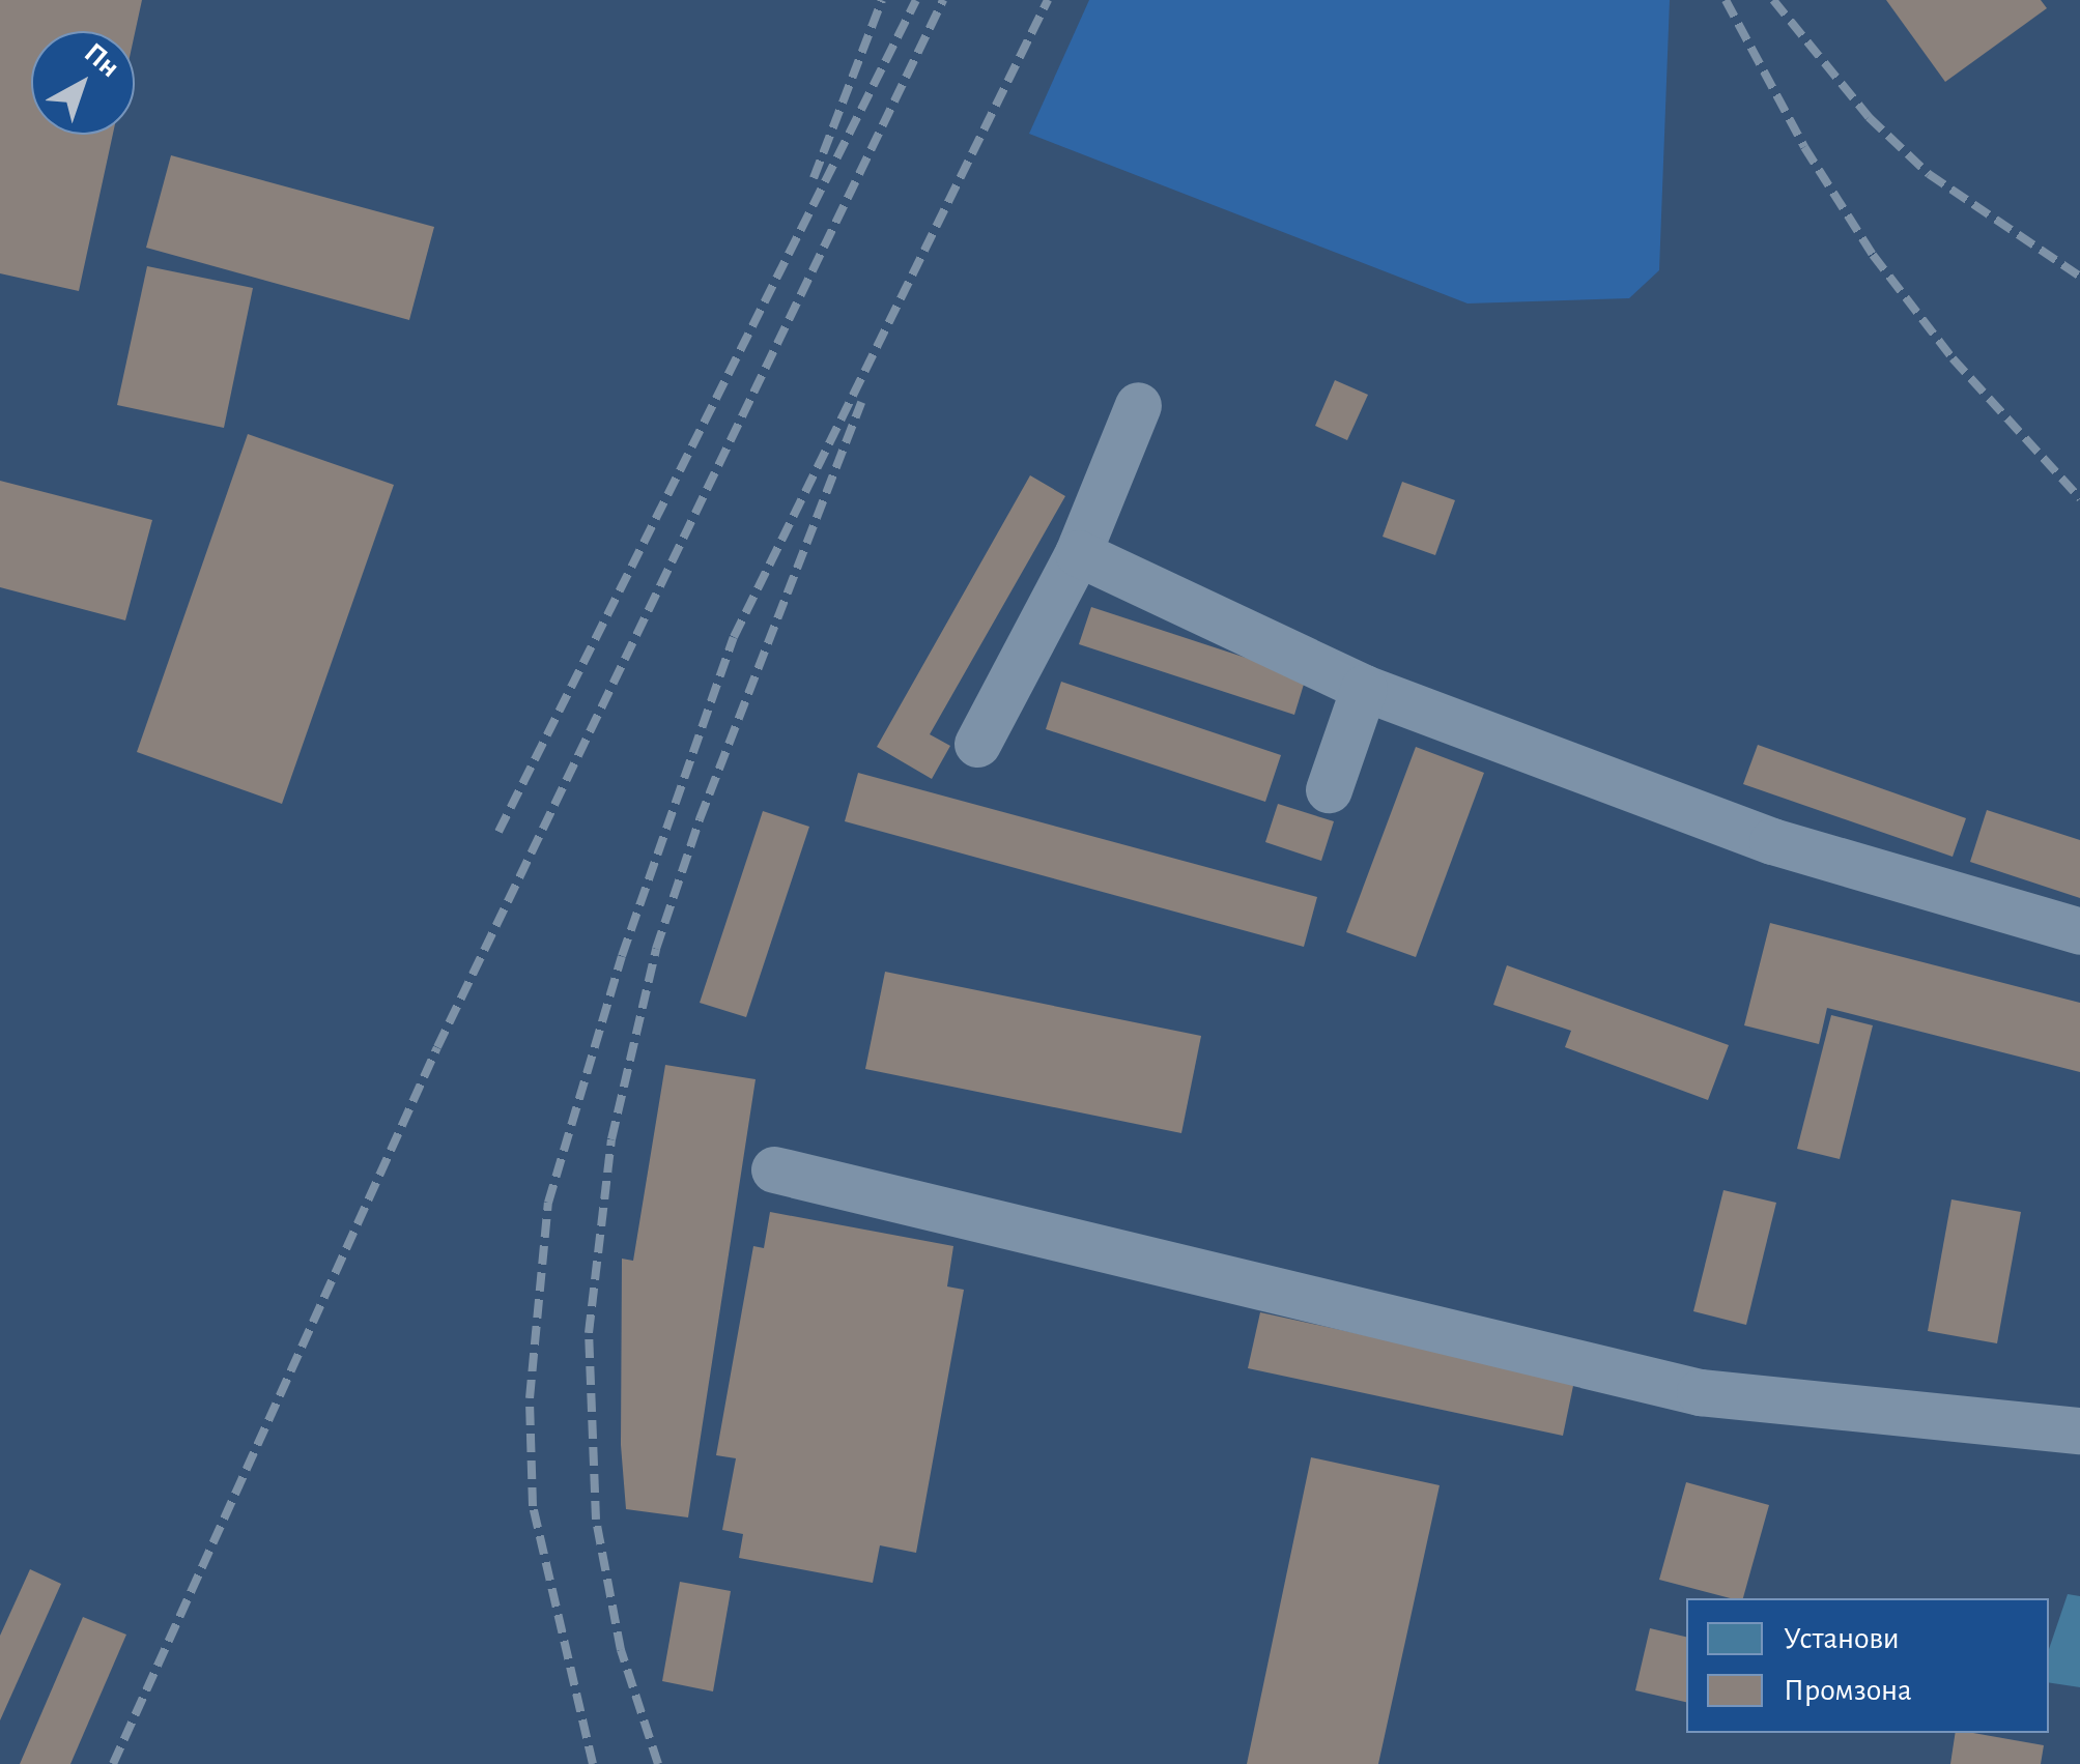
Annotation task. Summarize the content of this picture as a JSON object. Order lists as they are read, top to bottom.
{
  "legend": ["Установи", "Промзона"],
  "north": "top right"
}
